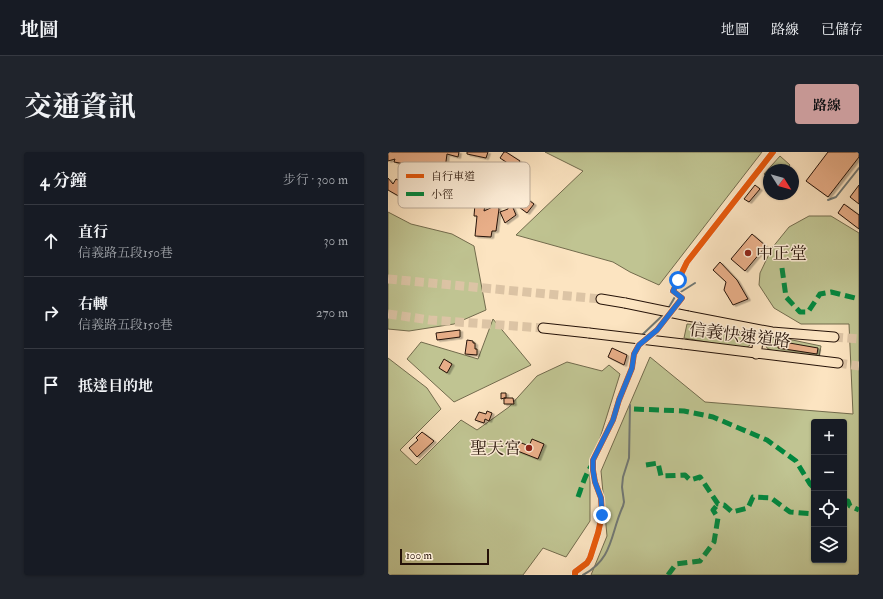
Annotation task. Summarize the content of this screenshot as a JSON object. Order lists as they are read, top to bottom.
{
  "streets": {
    "highway": ["信義快速道路"]
  },
  "places": ["中正堂", "聖天宮"],
  "legend": ["自行車道", "小徑"],
  "scale_bar": "100 m",
  "north": "bottom right",
  "page": {
    "header": "地圖",
    "nav": ["地圖", "路線", "已儲存"],
    "title": "交通資訊",
    "buttons": "路線",
    "heading": ["4 分鐘", "步行 · 300 m"],
    "list": [
      ["直行", "信義路五段150巷", "30 m"],
      ["右轉", "信義路五段150巷", "270 m"],
      "抵達目的地"
    ],
    "map_buttons": ["+", "−"],
    "scale": "100 m"
  }
}
